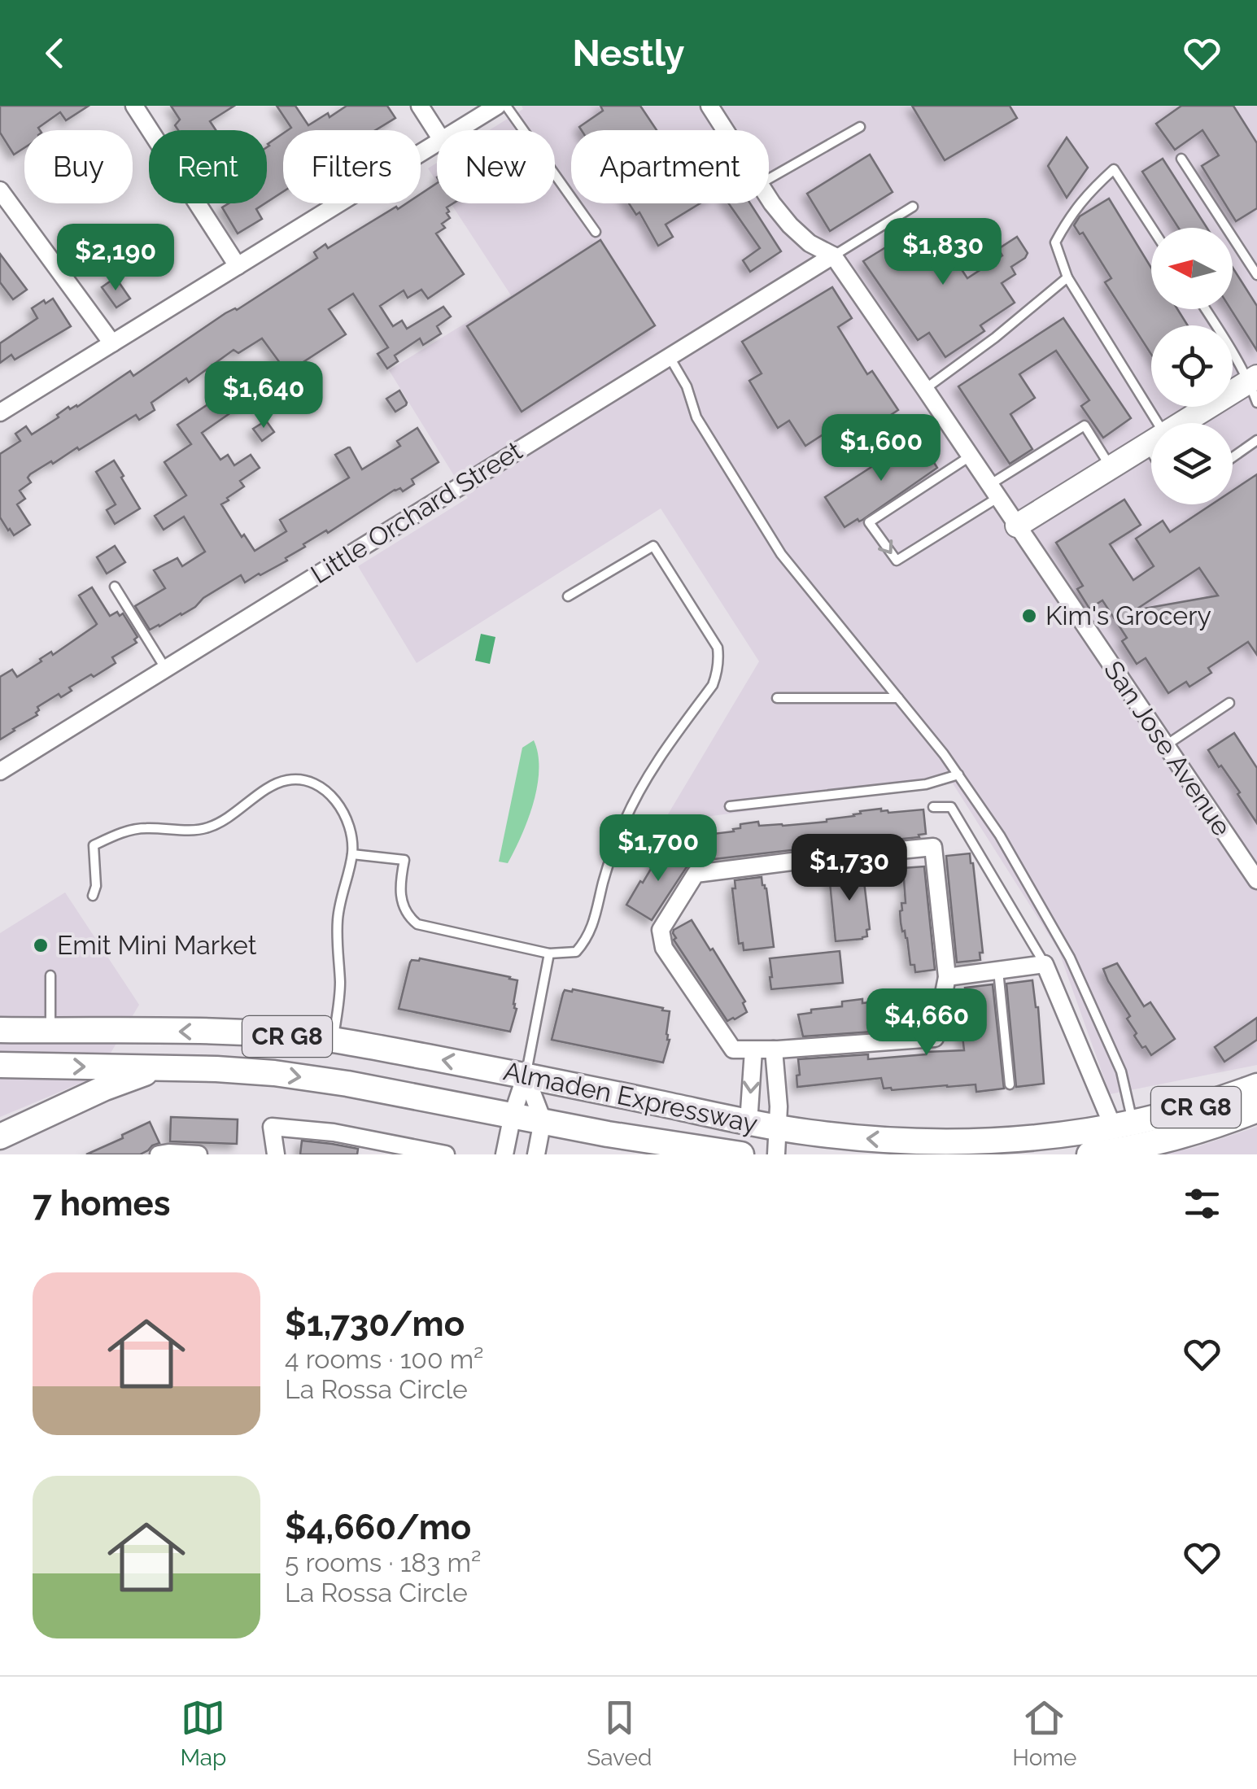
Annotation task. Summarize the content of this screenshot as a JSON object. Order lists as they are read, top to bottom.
{
  "streets": {
    "main road": ["CR G8", "Almaden Expressway"],
    "street": ["Little Orchard Street", "San Jose Avenue"]
  },
  "crossings": [
    ["Little Orchard Street", "San Jose Avenue"]
  ],
  "places": ["Kim's Grocery", "Emit Mini Market"],
  "north": "left",
  "page": {
    "header": "Nestly",
    "chip": [
      "Buy",
      "Rent",
      "Filters",
      "New",
      "Apartment"
    ],
    "price": [
      "$1,830",
      "$2,190",
      "$1,640",
      "$1,600",
      "$1,700",
      "$1,730",
      "$4,660"
    ],
    "heading": "7 homes",
    "list": [
      {
        "name": "$1,730/mo",
        "note": "4 rooms · 100 m² · La Rossa Circle"
      },
      {
        "name": "$4,660/mo",
        "note": "5 rooms · 183 m² · La Rossa Circle"
      }
    ],
    "tabs": ["Map", "Saved", "Home"]
  }
}
